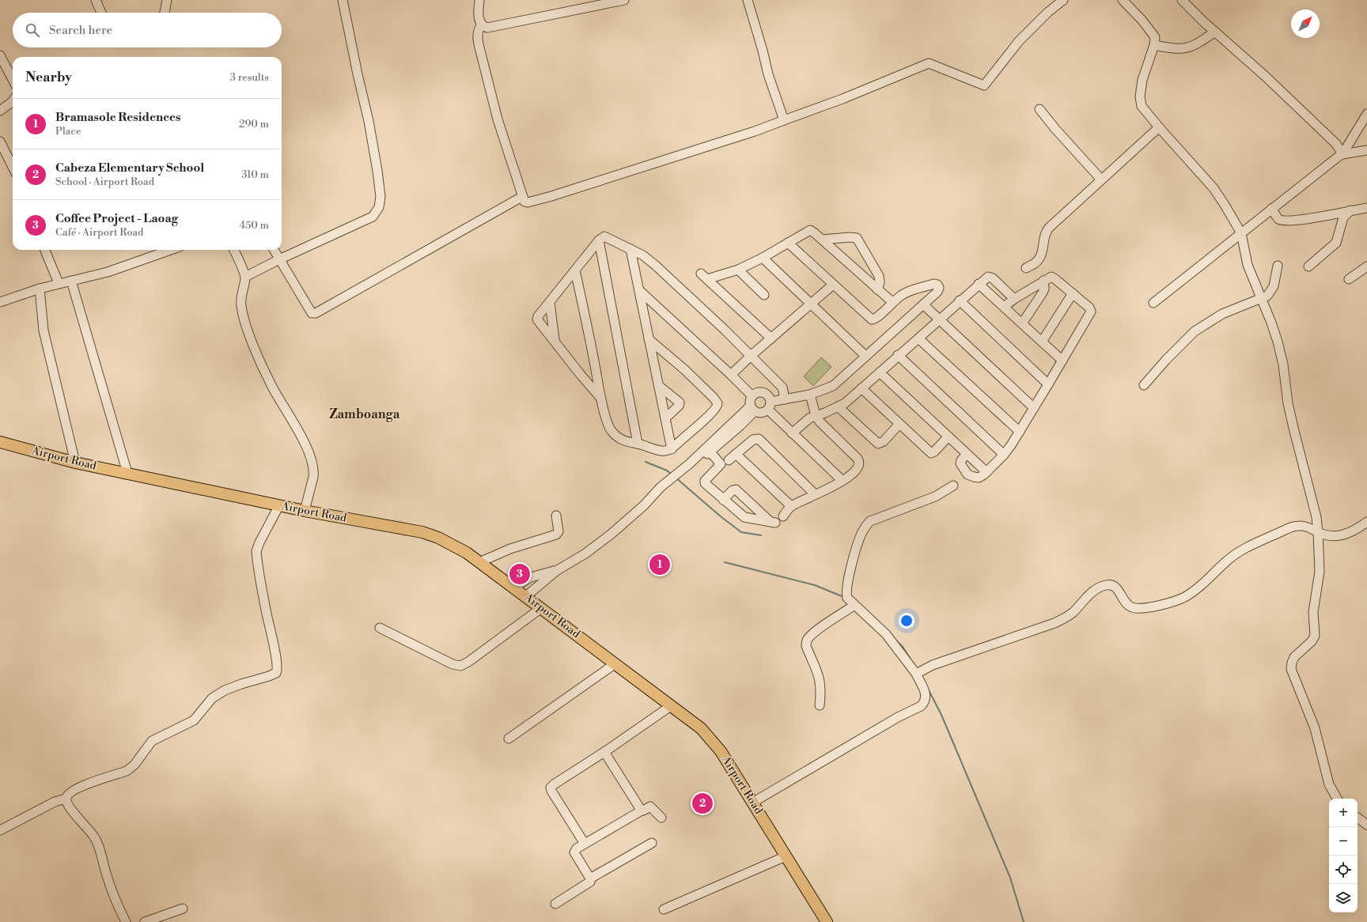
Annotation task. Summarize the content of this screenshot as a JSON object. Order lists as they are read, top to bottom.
{
  "streets": {
    "main road": ["Airport Road"]
  },
  "districts": ["Zamboanga"],
  "north": "top right",
  "page": {
    "search": "Search here",
    "heading": ["Nearby", "3 results"],
    "list": [
      {
        "mark": "1",
        "name": "Bramasole Residences",
        "note": "Place",
        "value": "290 m"
      },
      {
        "mark": "2",
        "name": "Cabeza Elementary School",
        "note": "School · Airport Road",
        "value": "310 m"
      },
      {
        "mark": "3",
        "name": "Coffee Project - Laoag",
        "note": "Café · Airport Road",
        "value": "450 m"
      }
    ],
    "pins": ["1", "3", "2"],
    "map_buttons": ["+", "−"]
  }
}
